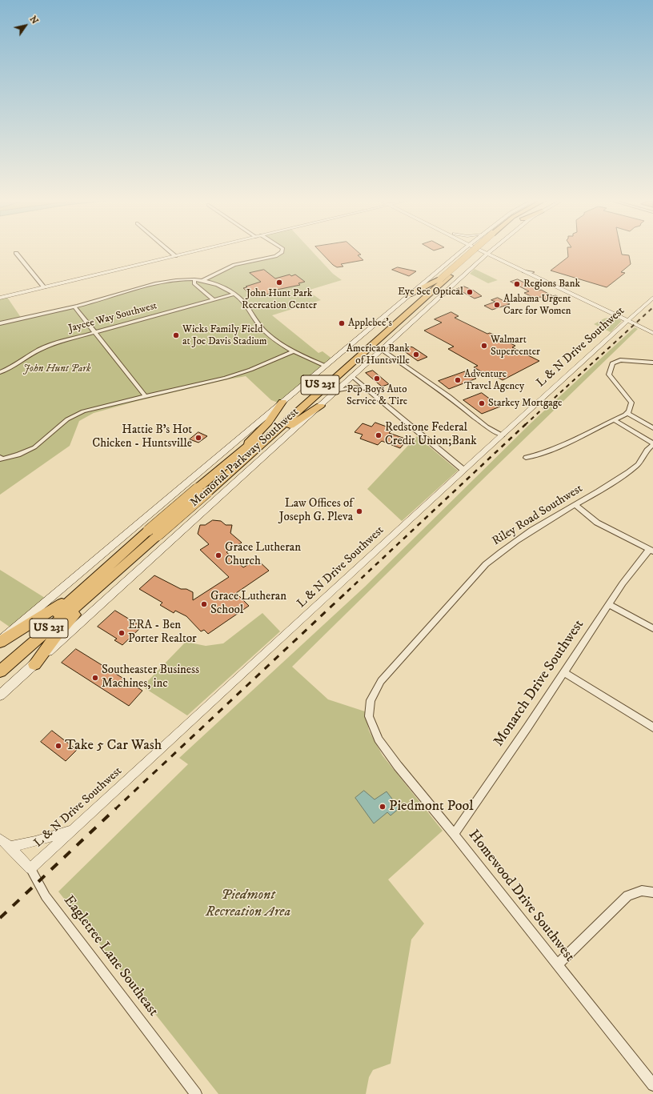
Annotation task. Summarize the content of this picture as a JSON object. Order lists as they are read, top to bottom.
{
  "streets": {
    "highway": ["US 231", "Memorial Parkway Southwest"],
    "street": [
      "Jaycee Way Southwest",
      "L & N Drive Southwest",
      "Riley Road Southwest",
      "Monarch Drive Southwest",
      "Homewood Drive Southwest",
      "Eagletree Lane Southeast"
    ]
  },
  "crossings": [
    ["L & N Drive Southwest", "Eagletree Lane Southeast"],
    ["Riley Road Southwest", "Homewood Drive Southwest"],
    ["Monarch Drive Southwest", "Homewood Drive Southwest"]
  ],
  "parks": ["John Hunt Park", "Piedmont Recreation Area"],
  "places": [
    "John Hunt Park Recreation Center",
    "Regions Bank",
    "Eye See Optical",
    "Alabama Urgent Care for Women",
    "Applebee's",
    "Wicks Family Field at Joe Davis Stadium",
    "Walmart Supercenter",
    "American Bank of Huntsville",
    "Pep Boys Auto Service & Tire",
    "Adventure Travel Agency",
    "Starkey Mortgage",
    "Redstone Federal Credit Union;Bank",
    "Hattie B's Hot Chicken - Huntsville",
    "Law Offices of Joseph G. Pleva",
    "Grace Lutheran Church",
    "Grace Lutheran School",
    "ERA - Ben Porter Realtor",
    "Southeaster Business Machines, inc",
    "Take 5 Car Wash",
    "Piedmont Pool"
  ],
  "north": "top right"
}
